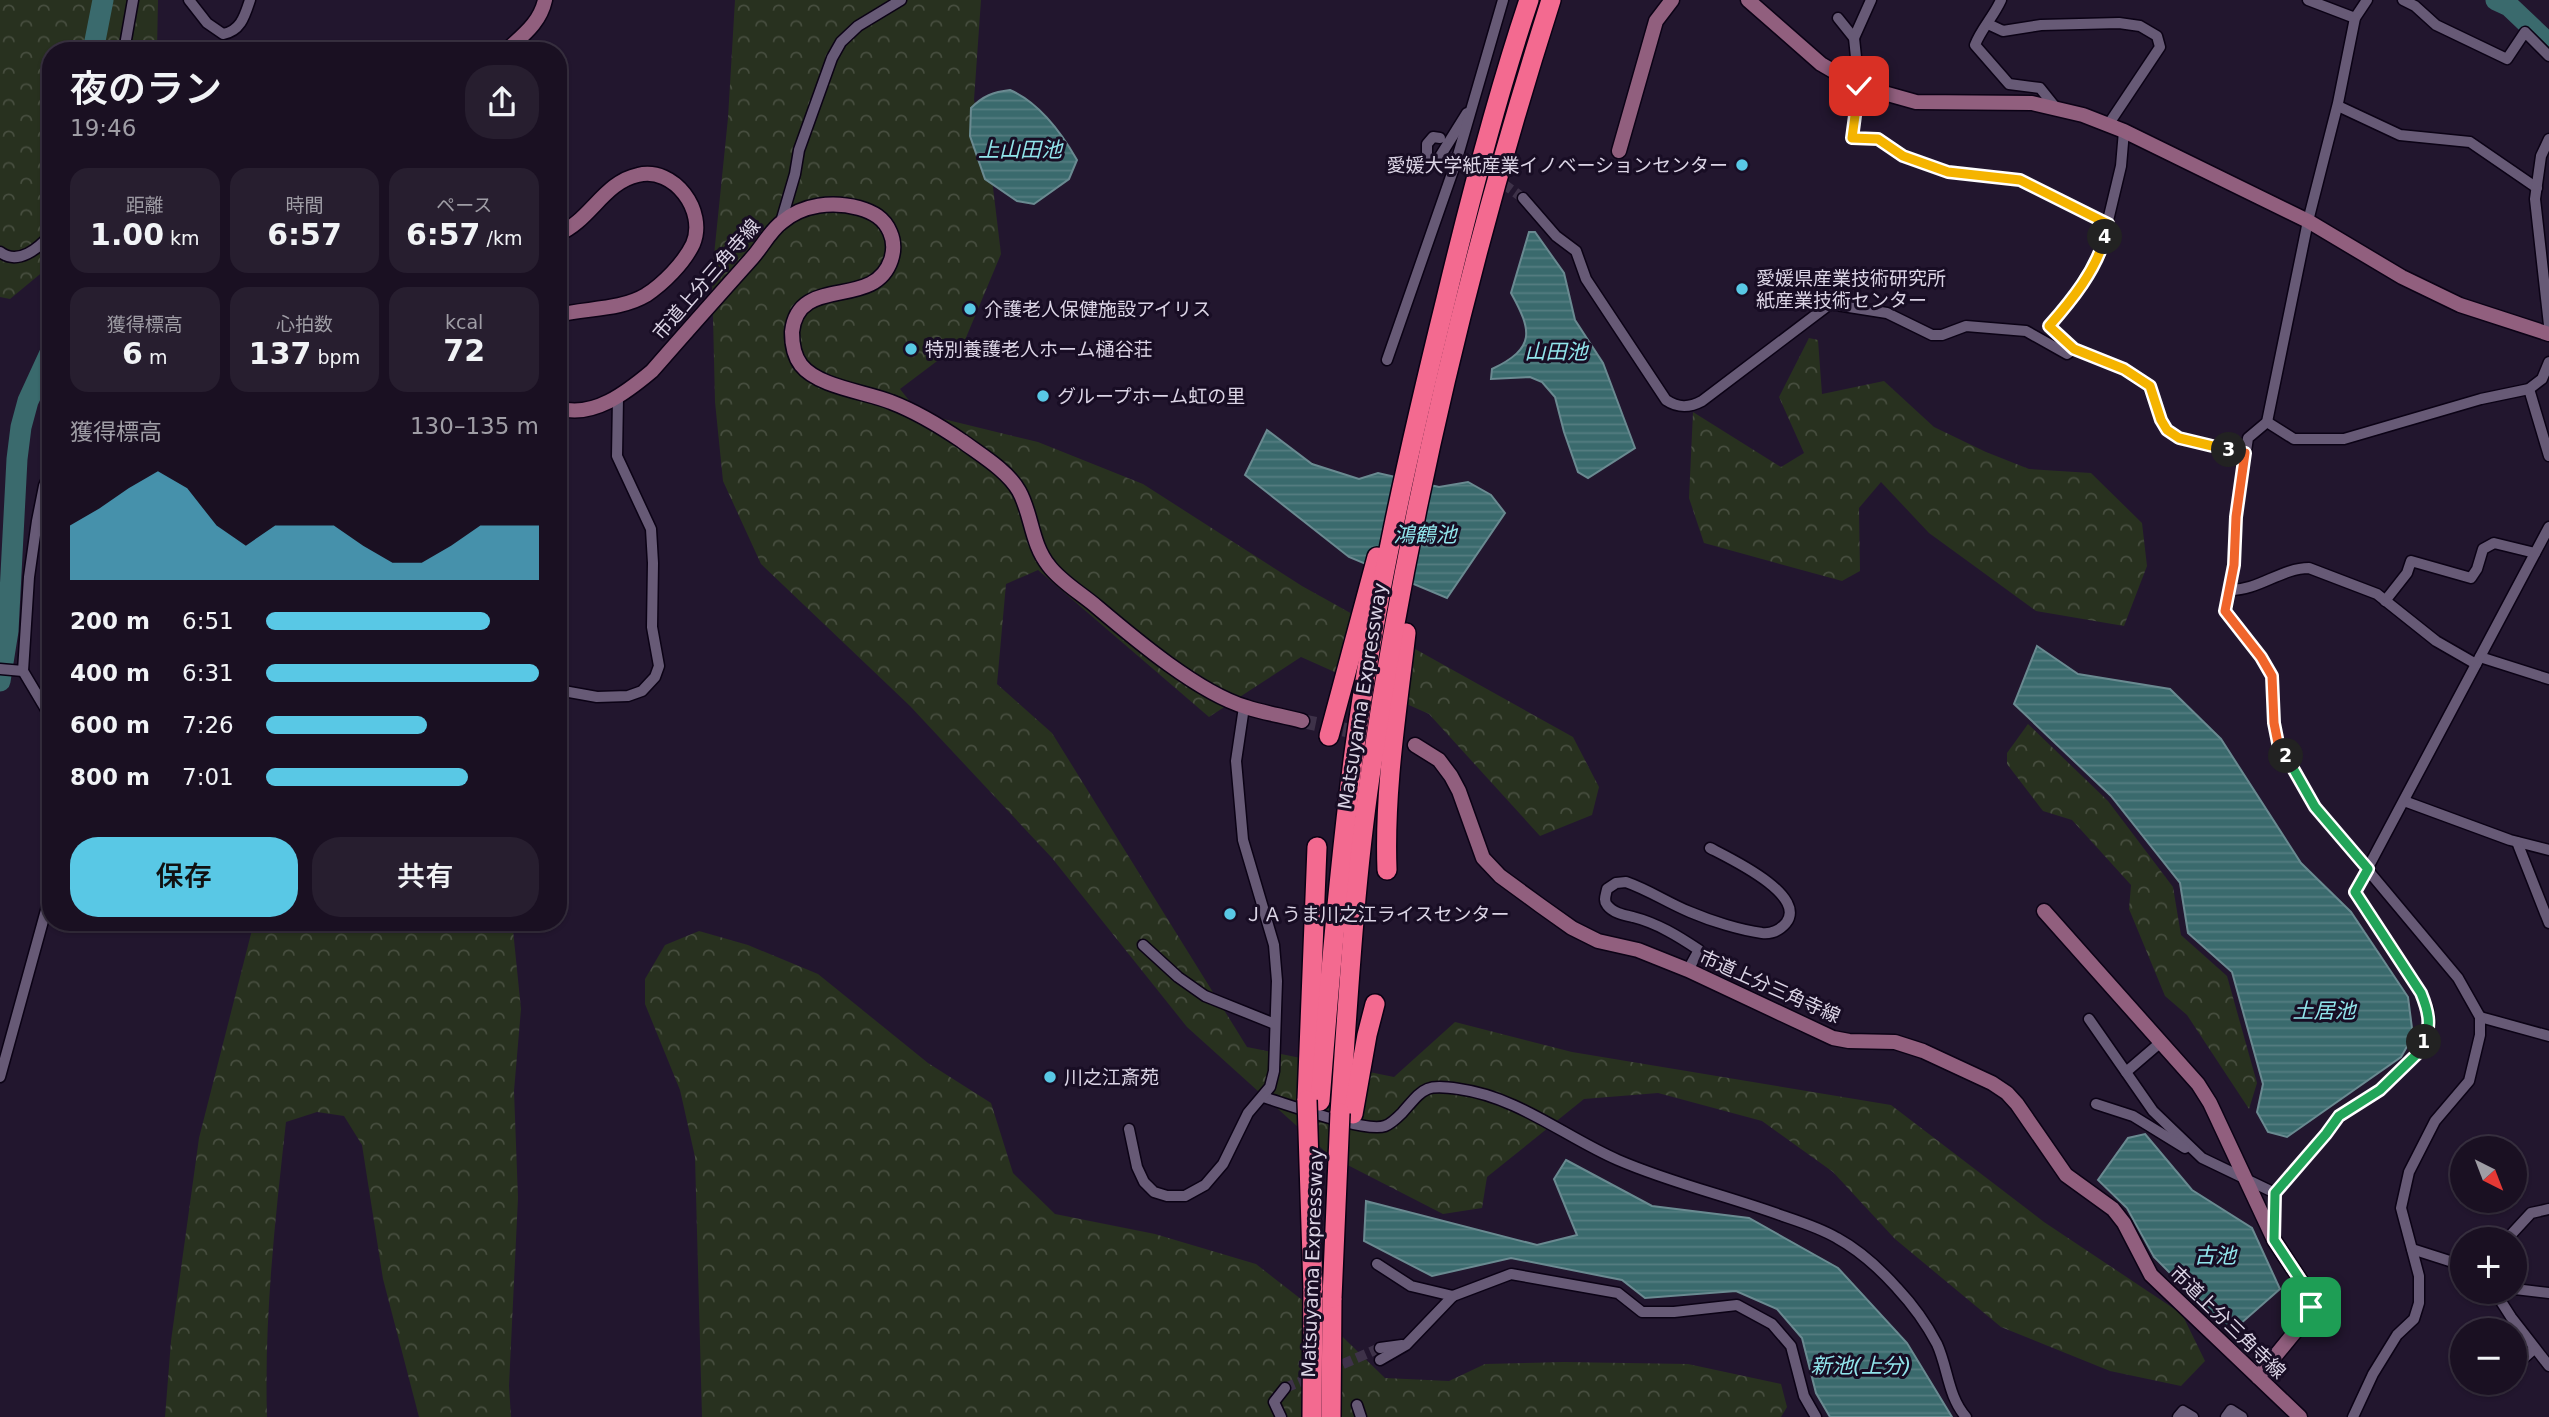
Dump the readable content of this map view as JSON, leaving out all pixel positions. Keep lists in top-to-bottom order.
{
  "streets": {
    "highway": ["Matsuyama Expressway"],
    "street": ["市道上分三角寺線"]
  },
  "water": [
    "上山田池",
    "山田池",
    "鴻鶴池",
    "土居池",
    "古池",
    "新池(上分)"
  ],
  "places": [
    "愛媛大学紙産業イノベーションセンター",
    "愛媛県産業技術研究所 紙産業技術センター",
    "介護老人保健施設アイリス",
    "特別養護老人ホーム樋谷荘",
    "グループホーム虹の里",
    "ＪＡうま川之江ライスセンター",
    "川之江斎苑"
  ],
  "north": "bottom right",
  "page": {
    "heading": ["夜のラン", "19:46"],
    "stats": [
      ["距離", "1.00 km"],
      ["時間", "6:57"],
      ["ペース", "6:57 /km"],
      ["獲得標高", "6 m"],
      ["心拍数", "137 bpm"],
      ["kcal", "72"]
    ],
    "pins": [
      "4",
      "3",
      "2",
      "1"
    ],
    "chart": ["獲得標高", "130–135 m"],
    "list": [
      {
        "name": "200 m",
        "note": "6:51"
      },
      {
        "name": "400 m",
        "note": "6:31"
      },
      {
        "name": "600 m",
        "note": "7:26"
      },
      {
        "name": "800 m",
        "note": "7:01"
      }
    ],
    "buttons": ["保存", "共有"],
    "map_buttons": ["+", "−"]
  }
}
